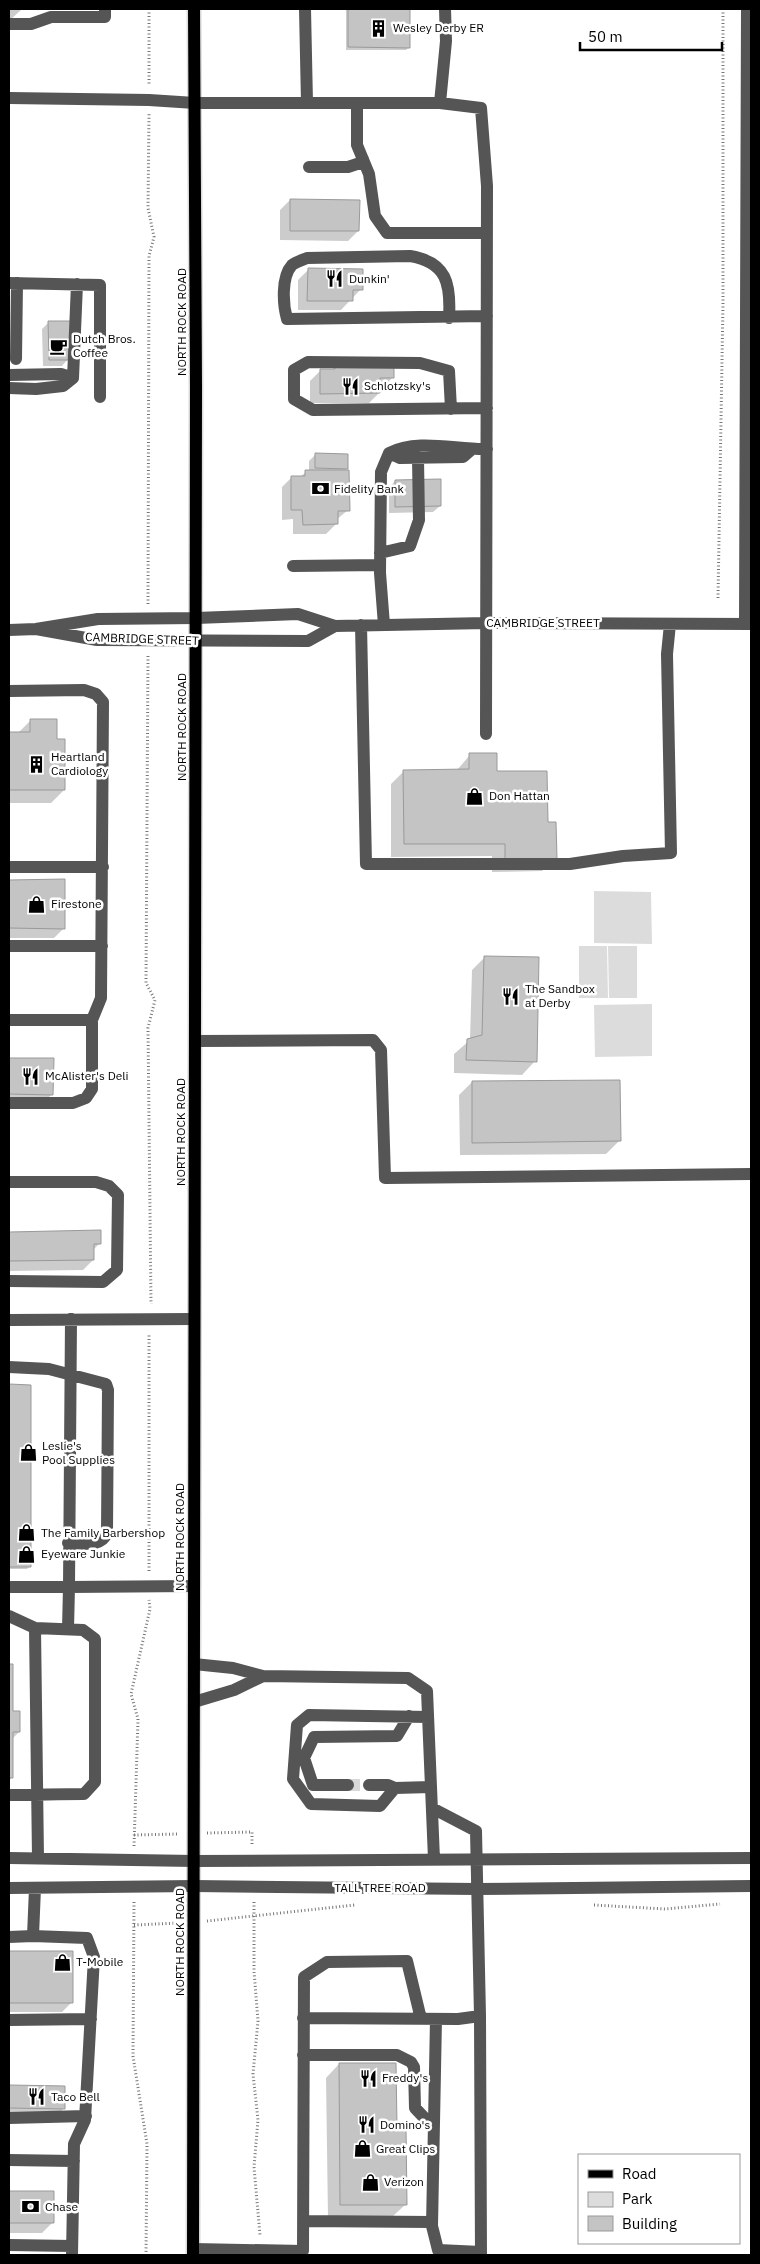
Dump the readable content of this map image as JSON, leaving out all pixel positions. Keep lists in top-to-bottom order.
{
  "streets": {
    "main road": ["NORTH ROCK ROAD"],
    "street": ["CAMBRIDGE STREET", "TALL TREE ROAD"]
  },
  "crossings": [
    ["NORTH ROCK ROAD", "CAMBRIDGE STREET"],
    ["NORTH ROCK ROAD", "TALL TREE ROAD"]
  ],
  "places": {
    "building": ["Wesley Derby ER", "Heartland Cardiology"],
    "restaurant": [
      "Dunkin'",
      "Schlotzsky's",
      "The Sandbox at Derby",
      "McAlister's Deli",
      "Freddy's",
      "Taco Bell",
      "Domino's"
    ],
    "cafe": ["Dutch Bros. Coffee"],
    "bank": ["Fidelity Bank", "Chase"],
    "shop": [
      "Don Hattan",
      "Firestone",
      "Leslie's Pool Supplies",
      "The Family Barbershop",
      "Eyeware Junkie",
      "T-Mobile",
      "Great Clips",
      "Verizon"
    ]
  },
  "legend": ["Road", "Park", "Building"],
  "scale_bar": "50 m"
}
